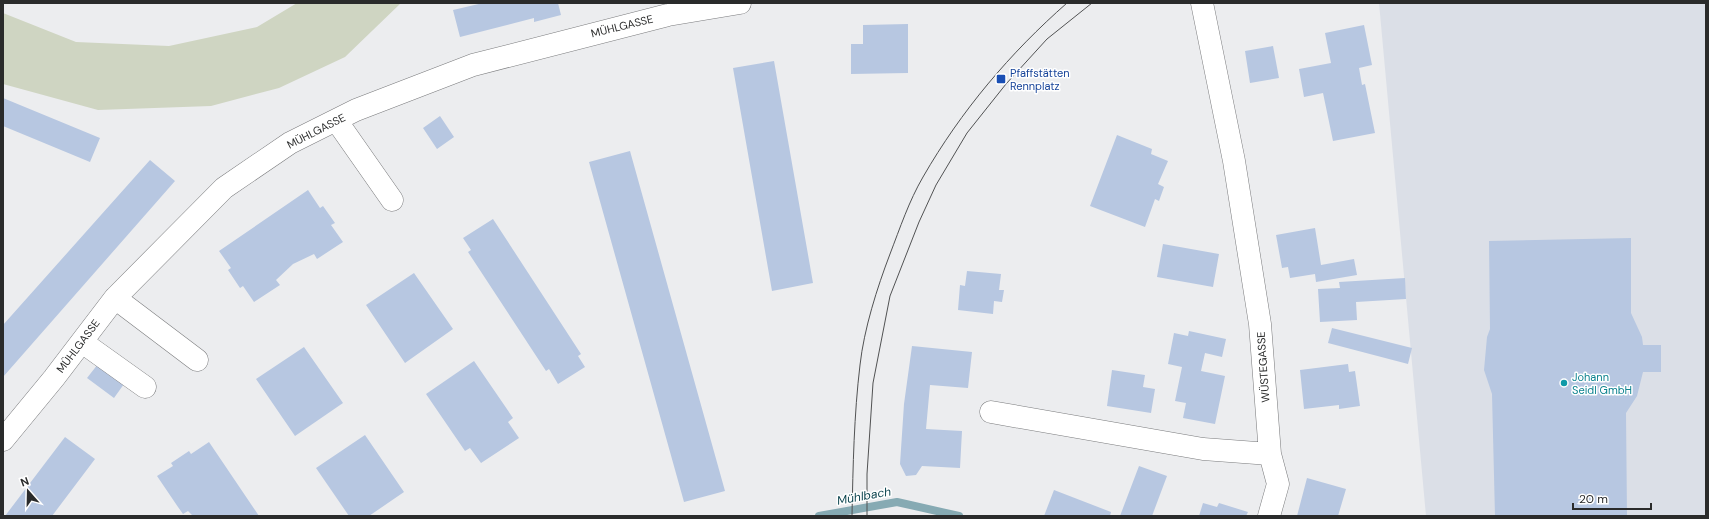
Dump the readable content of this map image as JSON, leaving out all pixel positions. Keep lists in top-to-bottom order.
{
  "streets": {
    "street": ["MÜHLGASSE", "WÜSTEGASSE"]
  },
  "water": ["Mühlbach"],
  "places": {
    "transit": ["Pfaffstätten Rennplatz"],
    "other": ["Johann Seidl GmbH"]
  },
  "scale_bar": "20 m",
  "north": "top"
}
